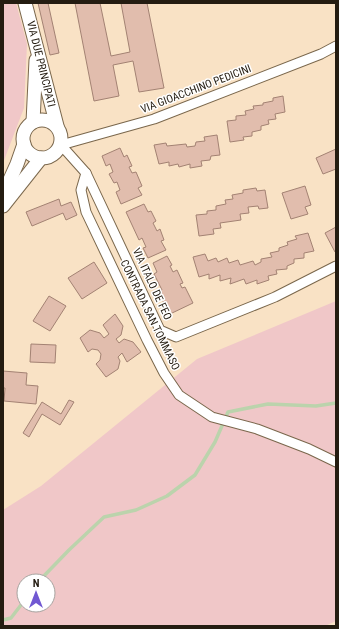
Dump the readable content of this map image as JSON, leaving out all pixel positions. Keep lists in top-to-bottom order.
{
  "streets": {
    "street": [
      "VIA DUE PRINCIPATI",
      "VIA GIOACCHINO PEDICINI",
      "VIA ITALO DE FEO",
      "CONTRADA SAN TOMMASO"
    ]
  },
  "crossings": [
    ["VIA DUE PRINCIPATI", "VIA GIOACCHINO PEDICINI"],
    ["VIA DUE PRINCIPATI", "VIA ITALO DE FEO"],
    ["VIA GIOACCHINO PEDICINI", "VIA ITALO DE FEO"],
    ["VIA ITALO DE FEO", "CONTRADA SAN TOMMASO"]
  ],
  "north": "top"
}
